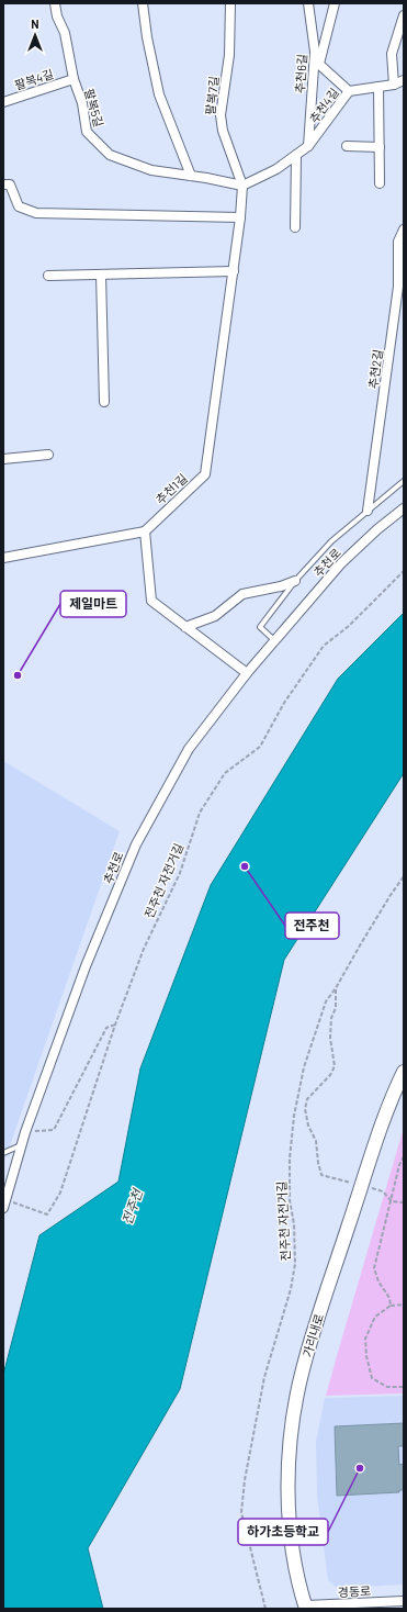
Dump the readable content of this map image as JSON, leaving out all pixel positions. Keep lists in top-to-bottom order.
{
  "streets": {
    "street": [
      "추천6길",
      "팔복4길",
      "팔복7길",
      "추천4길",
      "팔복5길",
      "추천2길",
      "추천1길",
      "추천로",
      "가리내로",
      "경동로"
    ],
    "path": ["전주천 자전거길"]
  },
  "crossings": [
    ["추천6길", "추천4길"],
    ["팔복4길", "팔복5길"],
    ["팔복7길", "추천4길"],
    ["팔복7길", "팔복5길"],
    ["팔복7길", "추천1길"],
    ["추천4길", "팔복5길"],
    ["추천4길", "추천1길"],
    ["팔복5길", "추천1길"],
    ["추천2길", "추천로"],
    ["추천로", "전주천 자전거길"],
    ["가리내로", "경동로"]
  ],
  "water": ["전주천"],
  "places": ["제일마트", "전주천", "하가초등학교"],
  "north": "top"
}
